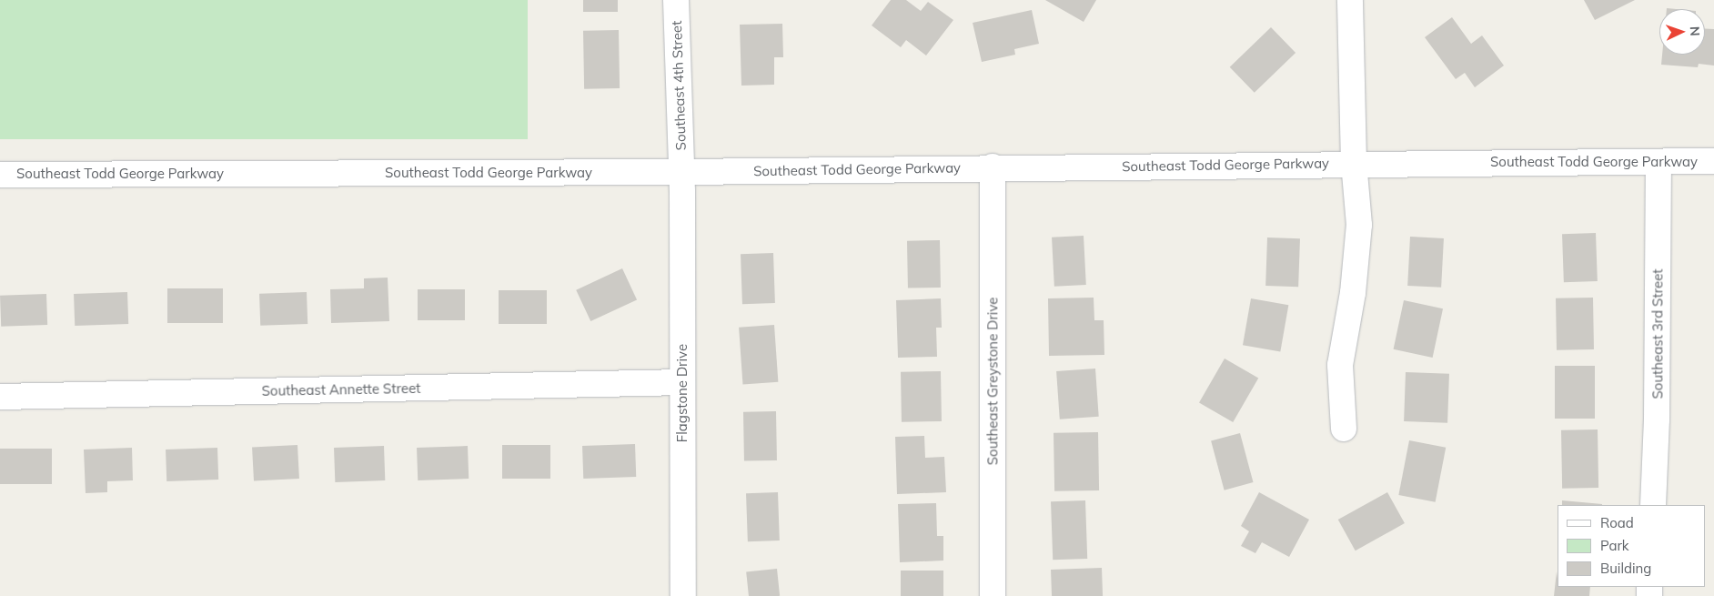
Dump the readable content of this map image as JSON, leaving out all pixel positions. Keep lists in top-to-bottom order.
{
  "streets": {
    "street": [
      "Southeast 4th Street",
      "Southeast Todd George Parkway",
      "Southeast 3rd Street",
      "Southeast Greystone Drive",
      "Southeast Annette Street",
      "Flagstone Drive"
    ]
  },
  "crossings": [
    ["Southeast 4th Street", "Southeast Todd George Parkway"],
    ["Southeast 4th Street", "Flagstone Drive"],
    ["Southeast Todd George Parkway", "Southeast 3rd Street"],
    ["Southeast Todd George Parkway", "Southeast Greystone Drive"],
    ["Southeast Todd George Parkway", "Flagstone Drive"],
    ["Southeast Annette Street", "Flagstone Drive"]
  ],
  "legend": ["Road", "Park", "Building"],
  "north": "right"
}
